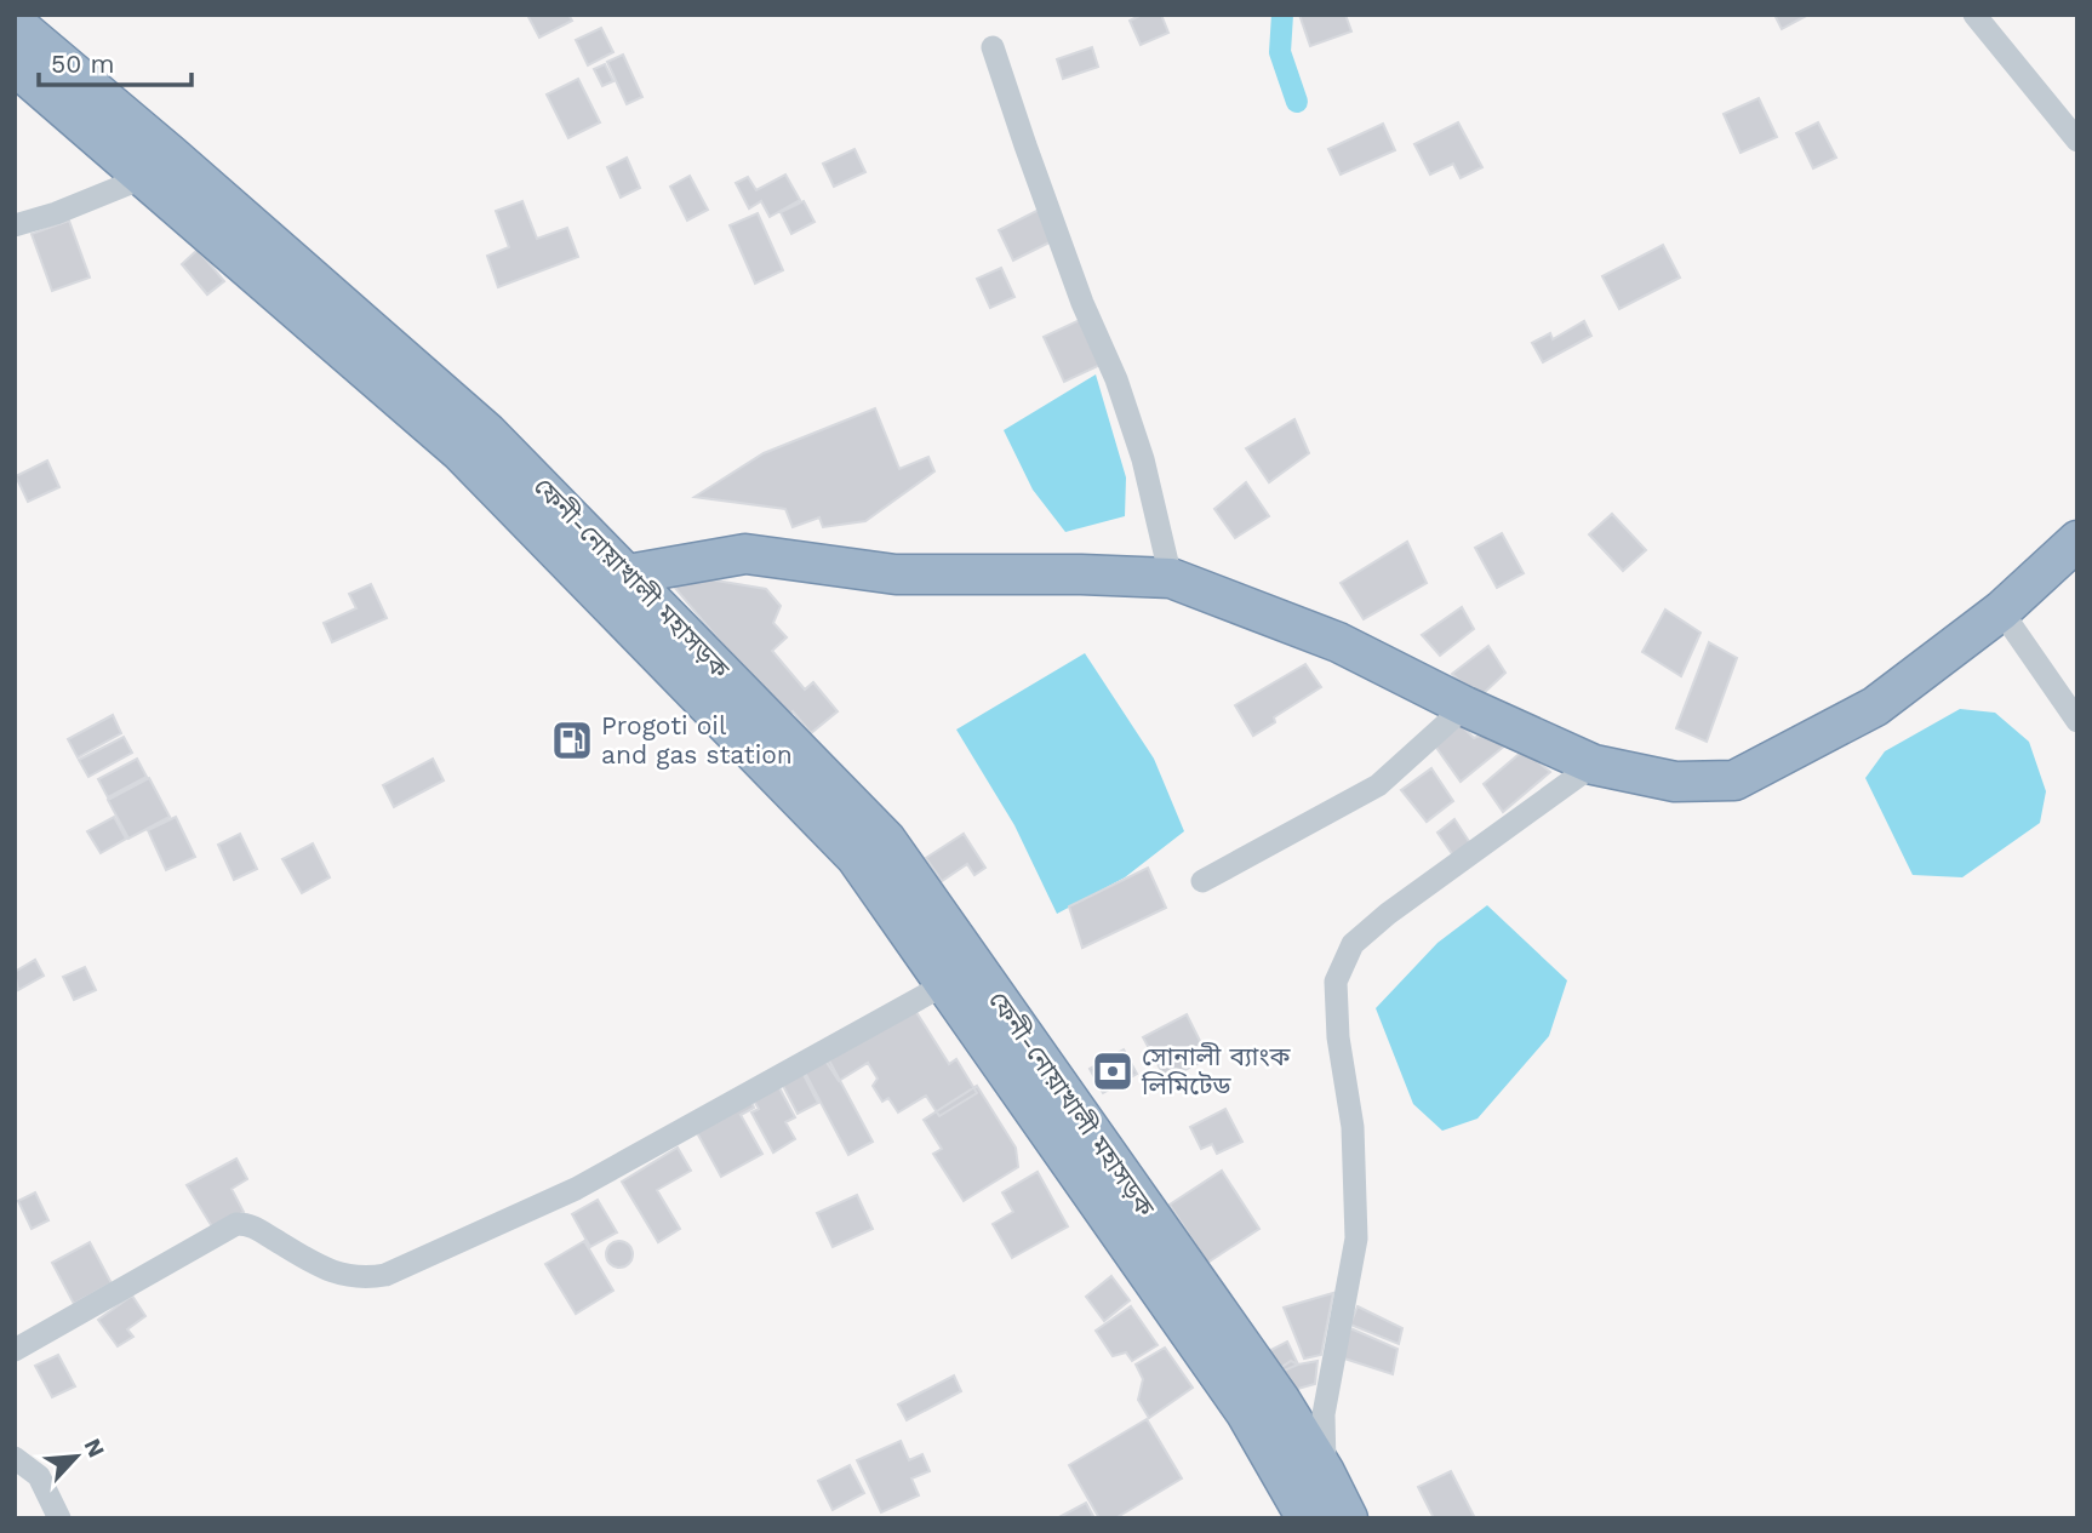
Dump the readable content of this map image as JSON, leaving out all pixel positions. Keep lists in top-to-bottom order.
{
  "streets": {
    "highway": ["ফেনী-নোয়াখালী মহাসড়ক"]
  },
  "places": {
    "fuel station": ["Progoti oil and gas station"],
    "bank": ["সোনালী ব্যাংক লিমিটেড"]
  },
  "scale_bar": "50 m",
  "north": "top right"
}
